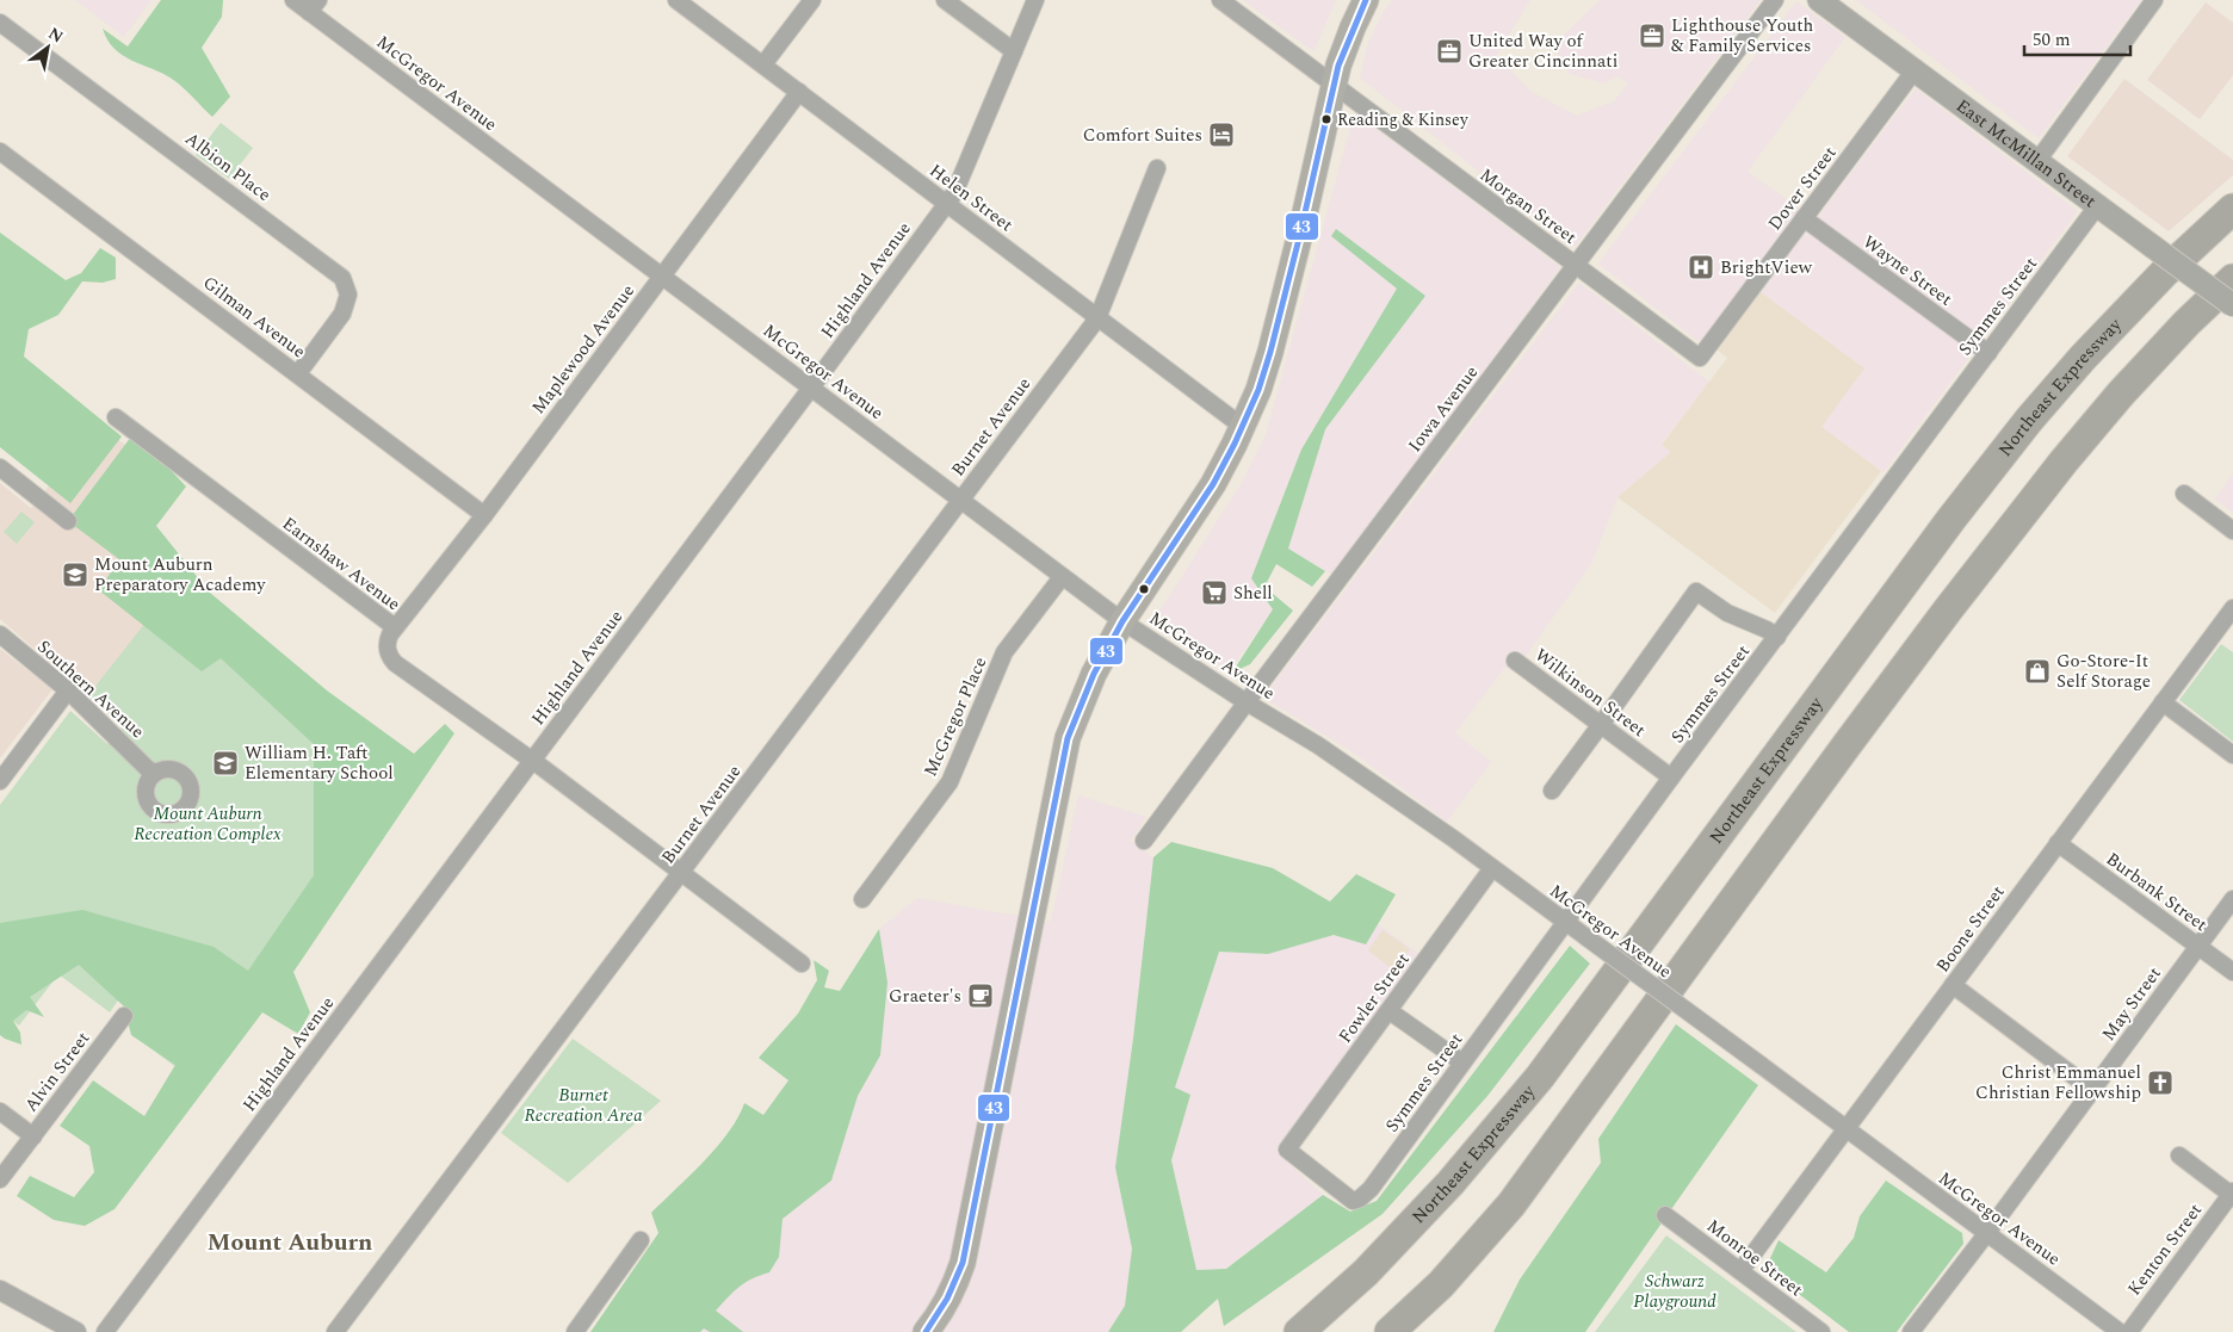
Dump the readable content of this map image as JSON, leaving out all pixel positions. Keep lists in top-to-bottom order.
{
  "streets": {
    "highway": ["Northeast Expressway"],
    "main road": ["East McMillan Street"],
    "street": [
      "McGregor Avenue",
      "Albion Place",
      "Dover Street",
      "Helen Street",
      "Morgan Street",
      "Wayne Street",
      "Highland Avenue",
      "Symmes Street",
      "Gilman Avenue",
      "Maplewood Avenue",
      "Iowa Avenue",
      "Burnet Avenue",
      "Earnshaw Avenue",
      "Southern Avenue",
      "Wilkinson Street",
      "McGregor Place",
      "Burbank Street",
      "Boone Street",
      "Fowler Street",
      "May Street",
      "Alvin Street",
      "Kenton Street",
      "Monroe Street"
    ]
  },
  "crossings": [
    ["McGregor Avenue", "Highland Avenue"],
    ["McGregor Avenue", "Symmes Street"],
    ["McGregor Avenue", "Maplewood Avenue"],
    ["McGregor Avenue", "Iowa Avenue"],
    ["McGregor Avenue", "Burnet Avenue"],
    ["McGregor Avenue", "McGregor Place"],
    ["McGregor Avenue", "Boone Street"],
    ["McGregor Avenue", "Fowler Street"],
    ["McGregor Avenue", "May Street"],
    ["East McMillan Street", "Dover Street"],
    ["East McMillan Street", "Symmes Street"],
    ["Albion Place", "Gilman Avenue"],
    ["Dover Street", "Morgan Street"],
    ["Dover Street", "Wayne Street"],
    ["Helen Street", "Highland Avenue"],
    ["Helen Street", "Maplewood Avenue"],
    ["Helen Street", "Burnet Avenue"],
    ["Morgan Street", "Iowa Avenue"],
    ["Wayne Street", "Symmes Street"],
    ["Highland Avenue", "Earnshaw Avenue"],
    ["Symmes Street", "Wilkinson Street"],
    ["Symmes Street", "Fowler Street"],
    ["Gilman Avenue", "Maplewood Avenue"],
    ["Maplewood Avenue", "Earnshaw Avenue"],
    ["Burnet Avenue", "Earnshaw Avenue"],
    ["Burbank Street", "Boone Street"],
    ["Burbank Street", "May Street"],
    ["Boone Street", "Monroe Street"]
  ],
  "districts": ["Mount Auburn"],
  "parks": ["Mount Auburn Recreation Complex", "Burnet Recreation Area", "Schwarz Playground"],
  "places": {
    "office": ["Lighthouse Youth & Family Services", "United Way of Greater Cincinnati"],
    "other": ["Reading & Kinsey"],
    "hotel": ["Comfort Suites"],
    "hospital": ["BrightView"],
    "school or university": ["Mount Auburn Preparatory Academy", "William H. Taft Elementary School"],
    "supermarket": ["Shell"],
    "shop": ["Go-Store-It Self Storage"],
    "cafe": ["Graeter's"],
    "church": ["Christ Emmanuel Christian Fellowship"]
  },
  "lines": ["transit line 43"],
  "scale_bar": "50 m",
  "north": "top right"
}
